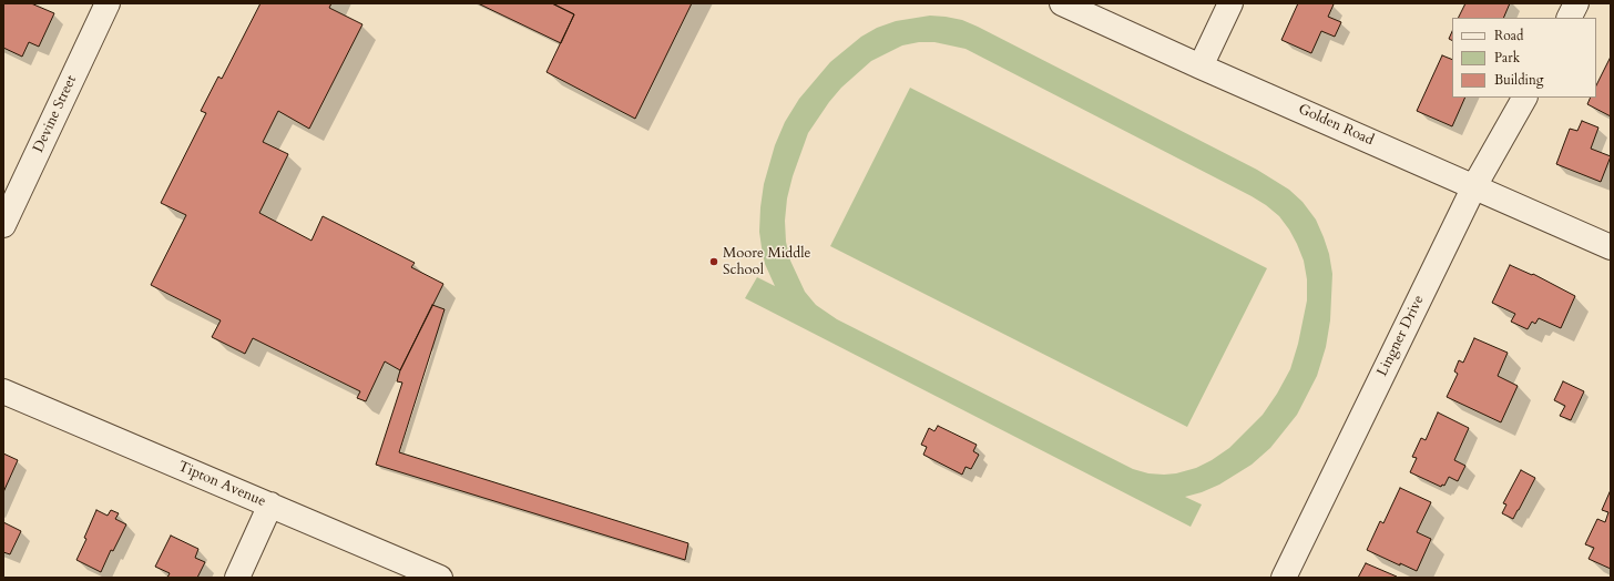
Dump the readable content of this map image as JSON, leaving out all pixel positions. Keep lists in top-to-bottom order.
{
  "streets": {
    "street": [
      "Devine Street",
      "Golden Road",
      "Lingner Drive",
      "Tipton Avenue"
    ]
  },
  "crossings": [
    ["Golden Road", "Lingner Drive"]
  ],
  "places": ["Moore Middle School"],
  "legend": ["Road", "Park", "Building"]
}
